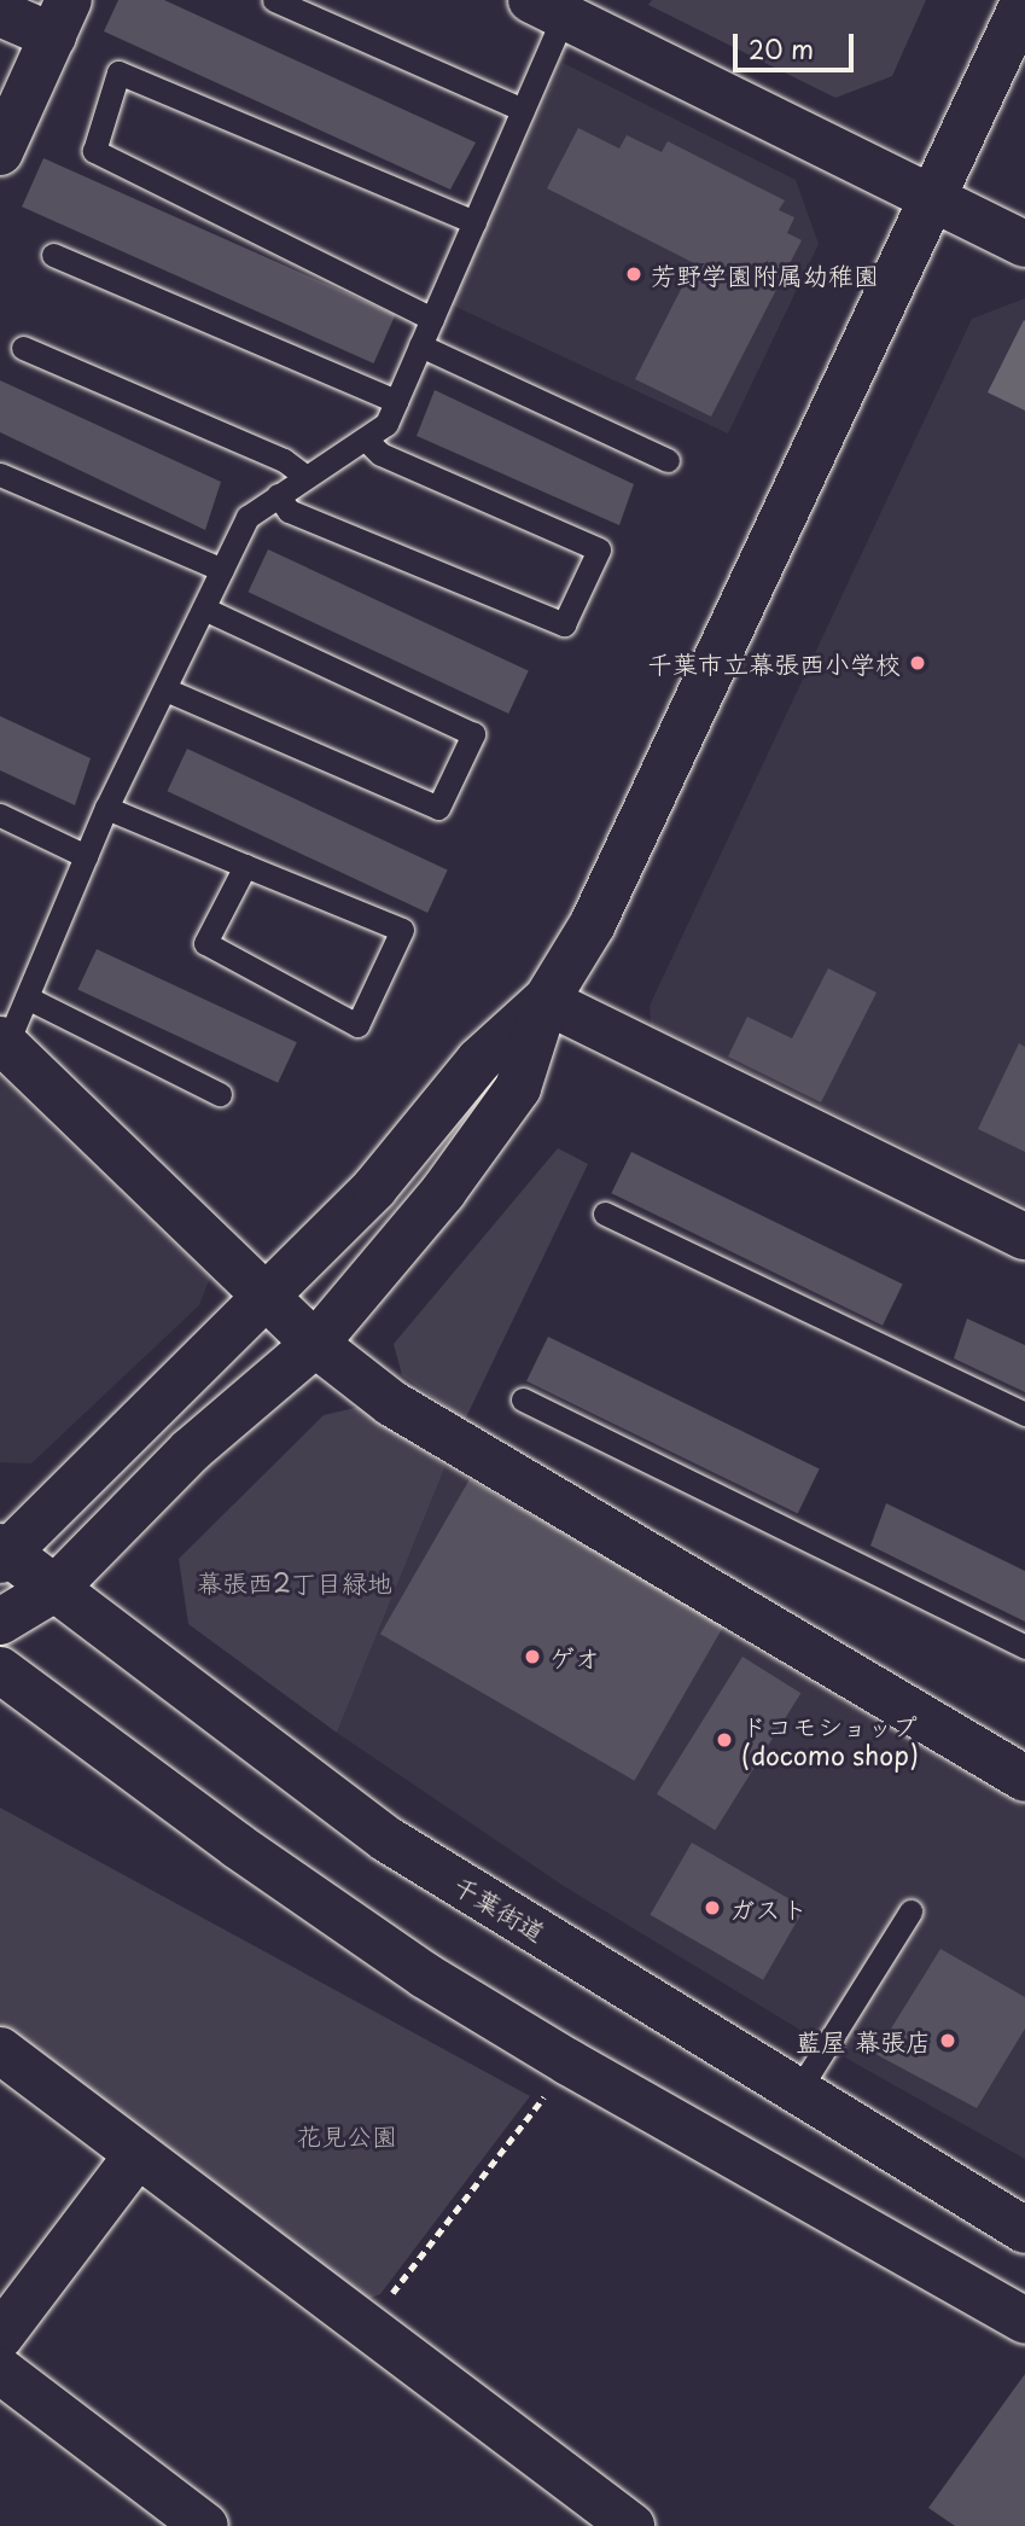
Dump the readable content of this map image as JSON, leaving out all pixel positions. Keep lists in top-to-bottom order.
{
  "streets": {
    "main road": ["千葉街道"]
  },
  "parks": ["幕張西2丁目緑地", "花見公園"],
  "places": [
    "芳野学園附属幼稚園",
    "千葉市立幕張西小学校",
    "ゲオ",
    "ドコモショップ (docomo shop)",
    "ガスト",
    "藍屋 幕張店"
  ],
  "scale_bar": "20 m"
}
